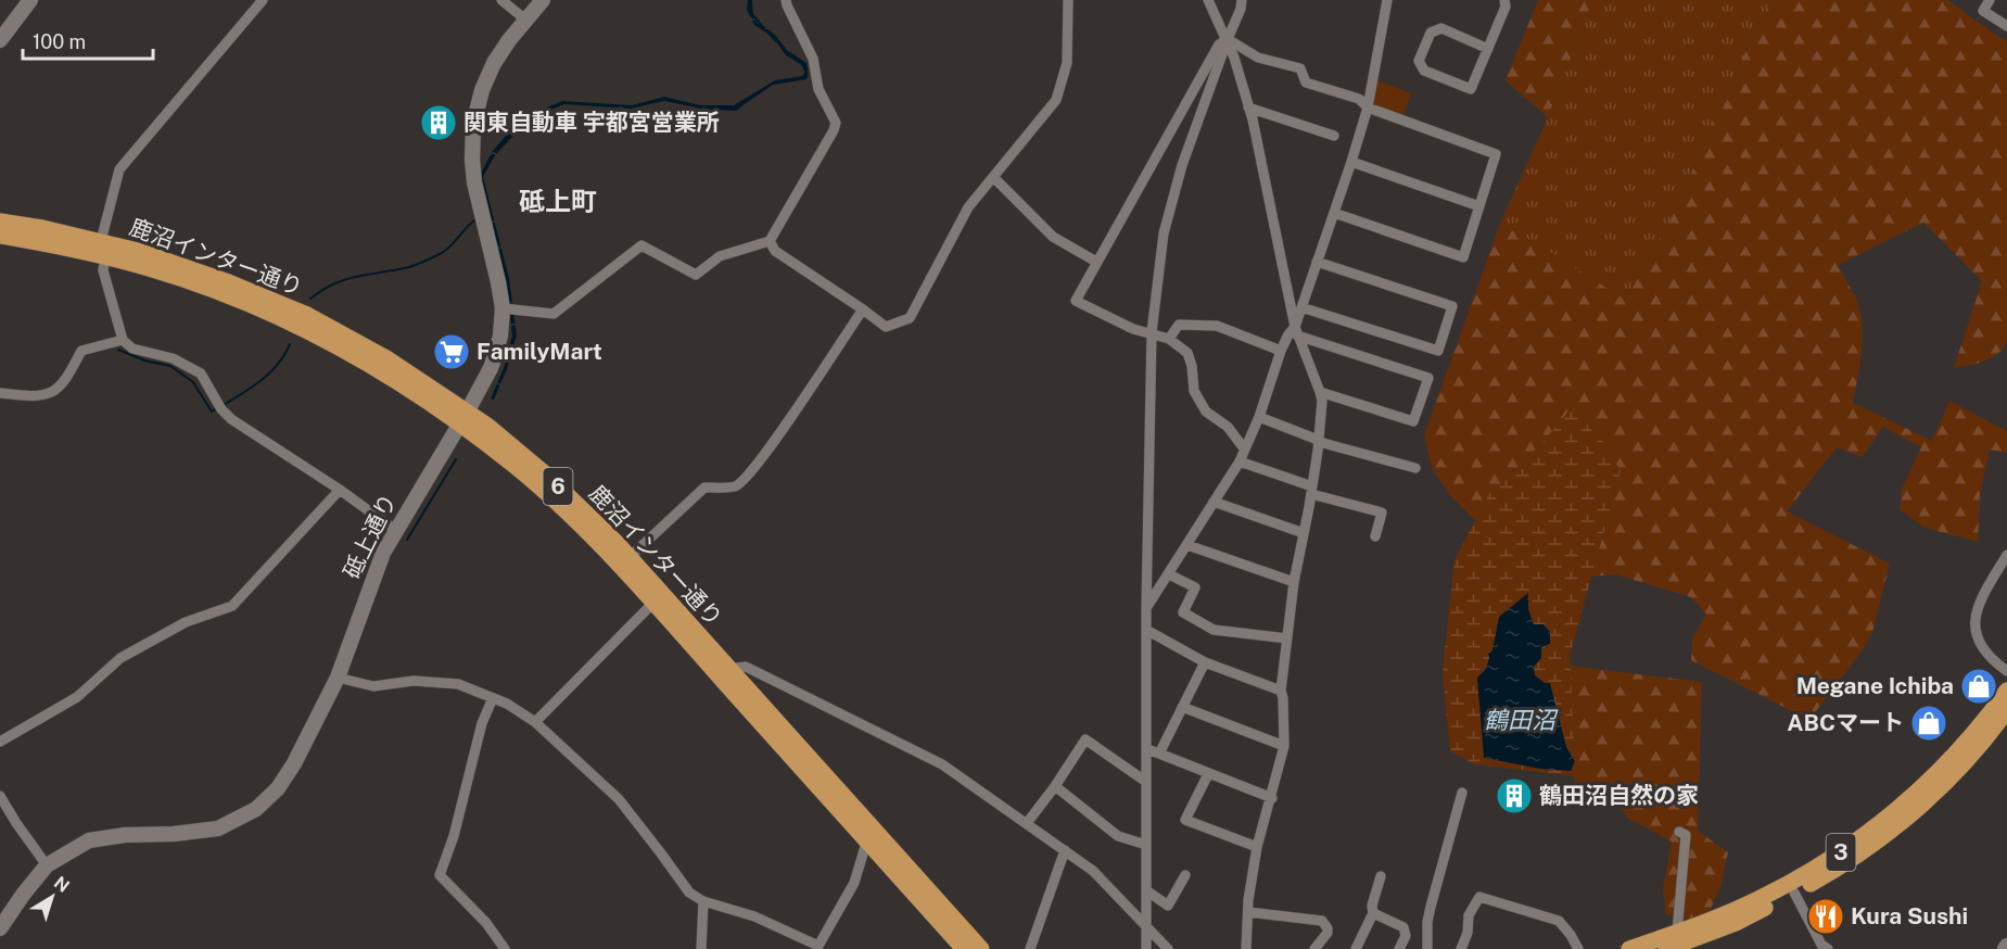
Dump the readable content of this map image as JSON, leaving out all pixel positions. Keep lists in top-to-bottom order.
{
  "streets": {
    "main road": ["鹿沼インター通り", "6", "3"],
    "street": ["砥上通り"]
  },
  "crossings": [
    ["鹿沼インター通り", "砥上通り"]
  ],
  "districts": ["砥上町"],
  "water": ["鶴田沼"],
  "places": {
    "building": ["関東自動車 宇都宮営業所", "鶴田沼自然の家"],
    "supermarket": ["FamilyMart"],
    "shop": ["Megane Ichiba", "ABCマート"],
    "restaurant": ["Kura Sushi"]
  },
  "scale_bar": "100 m",
  "north": "top right"
}
